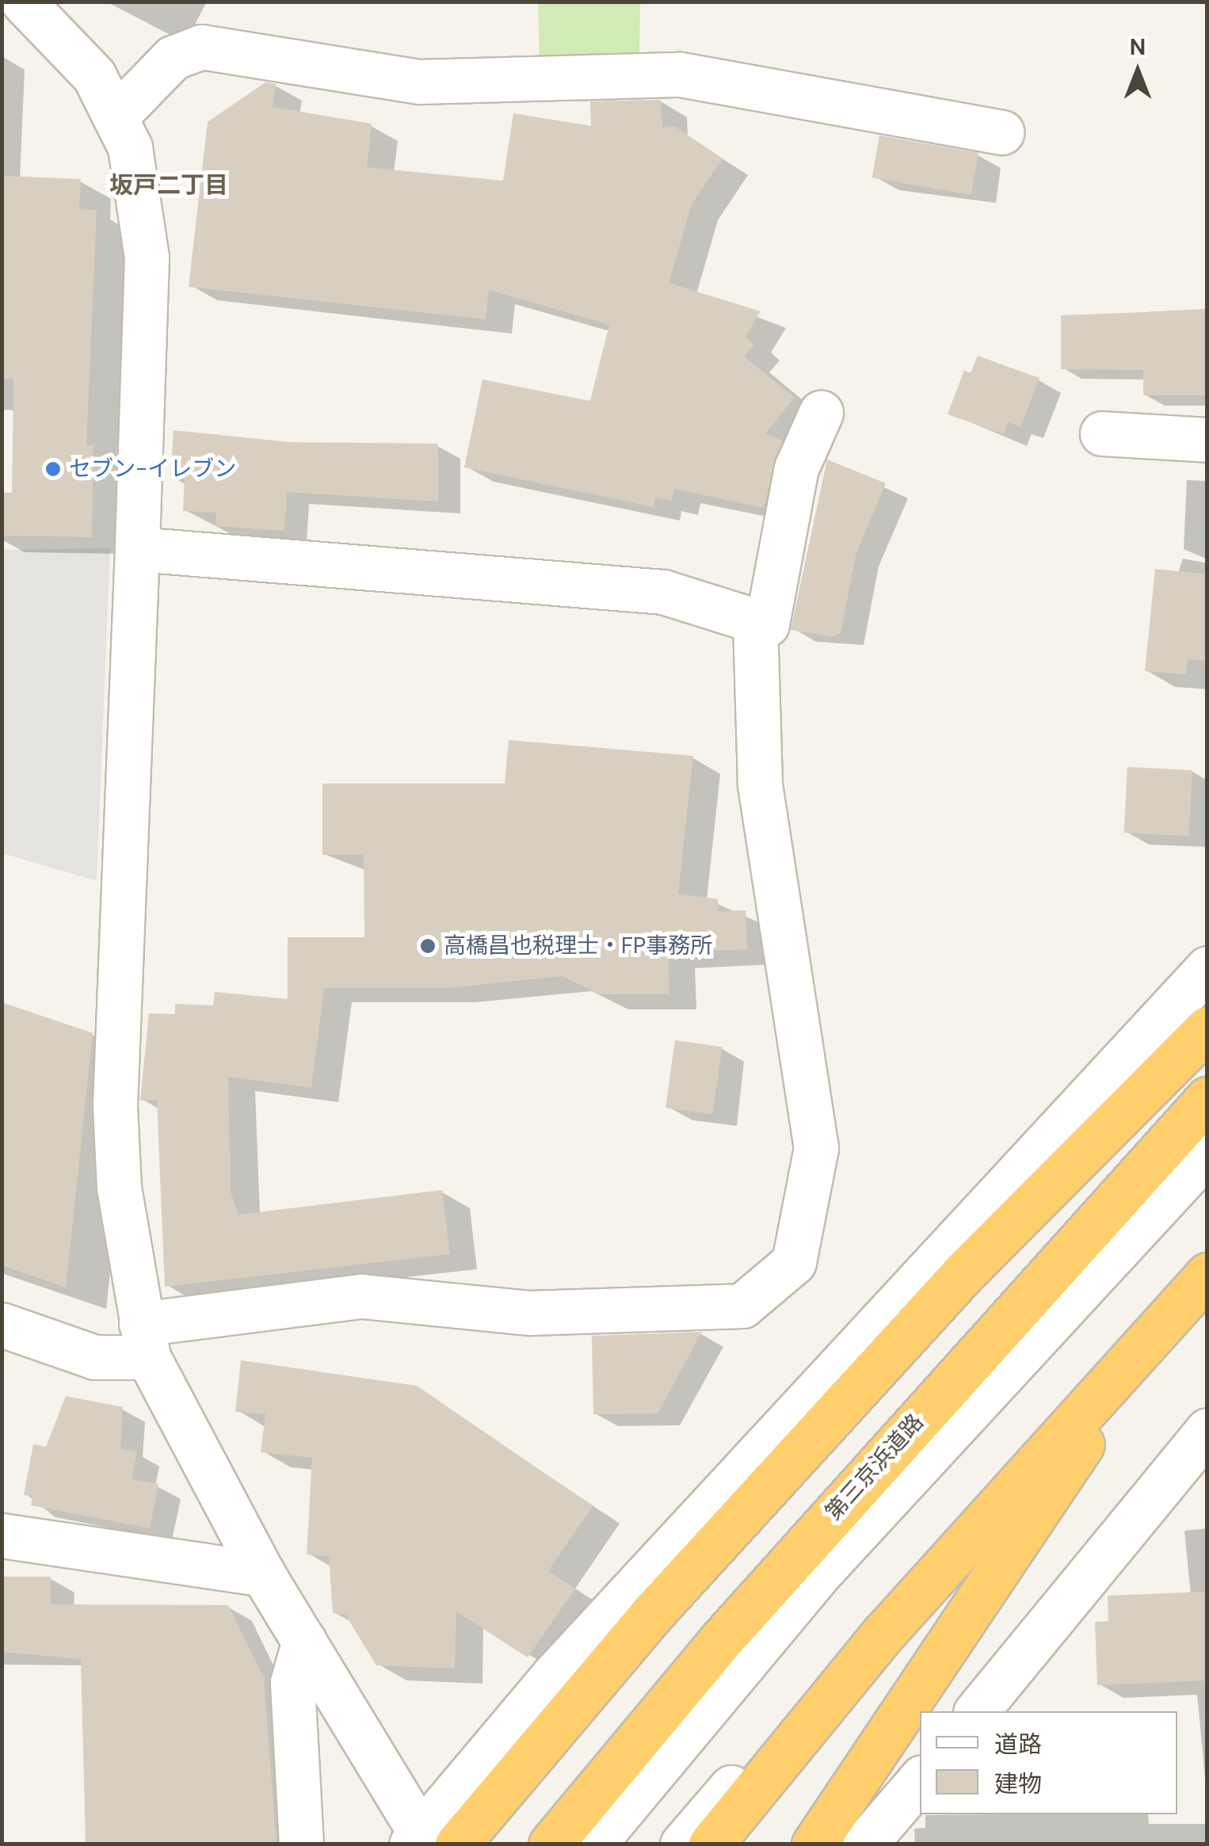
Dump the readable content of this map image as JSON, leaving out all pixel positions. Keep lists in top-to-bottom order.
{
  "streets": {
    "highway": ["第三京浜道路"]
  },
  "districts": ["坂戸二丁目"],
  "places": ["セブン-イレブン", "高橋昌也税理士・FP事務所"],
  "legend": ["道路", "建物"],
  "north": "top"
}
